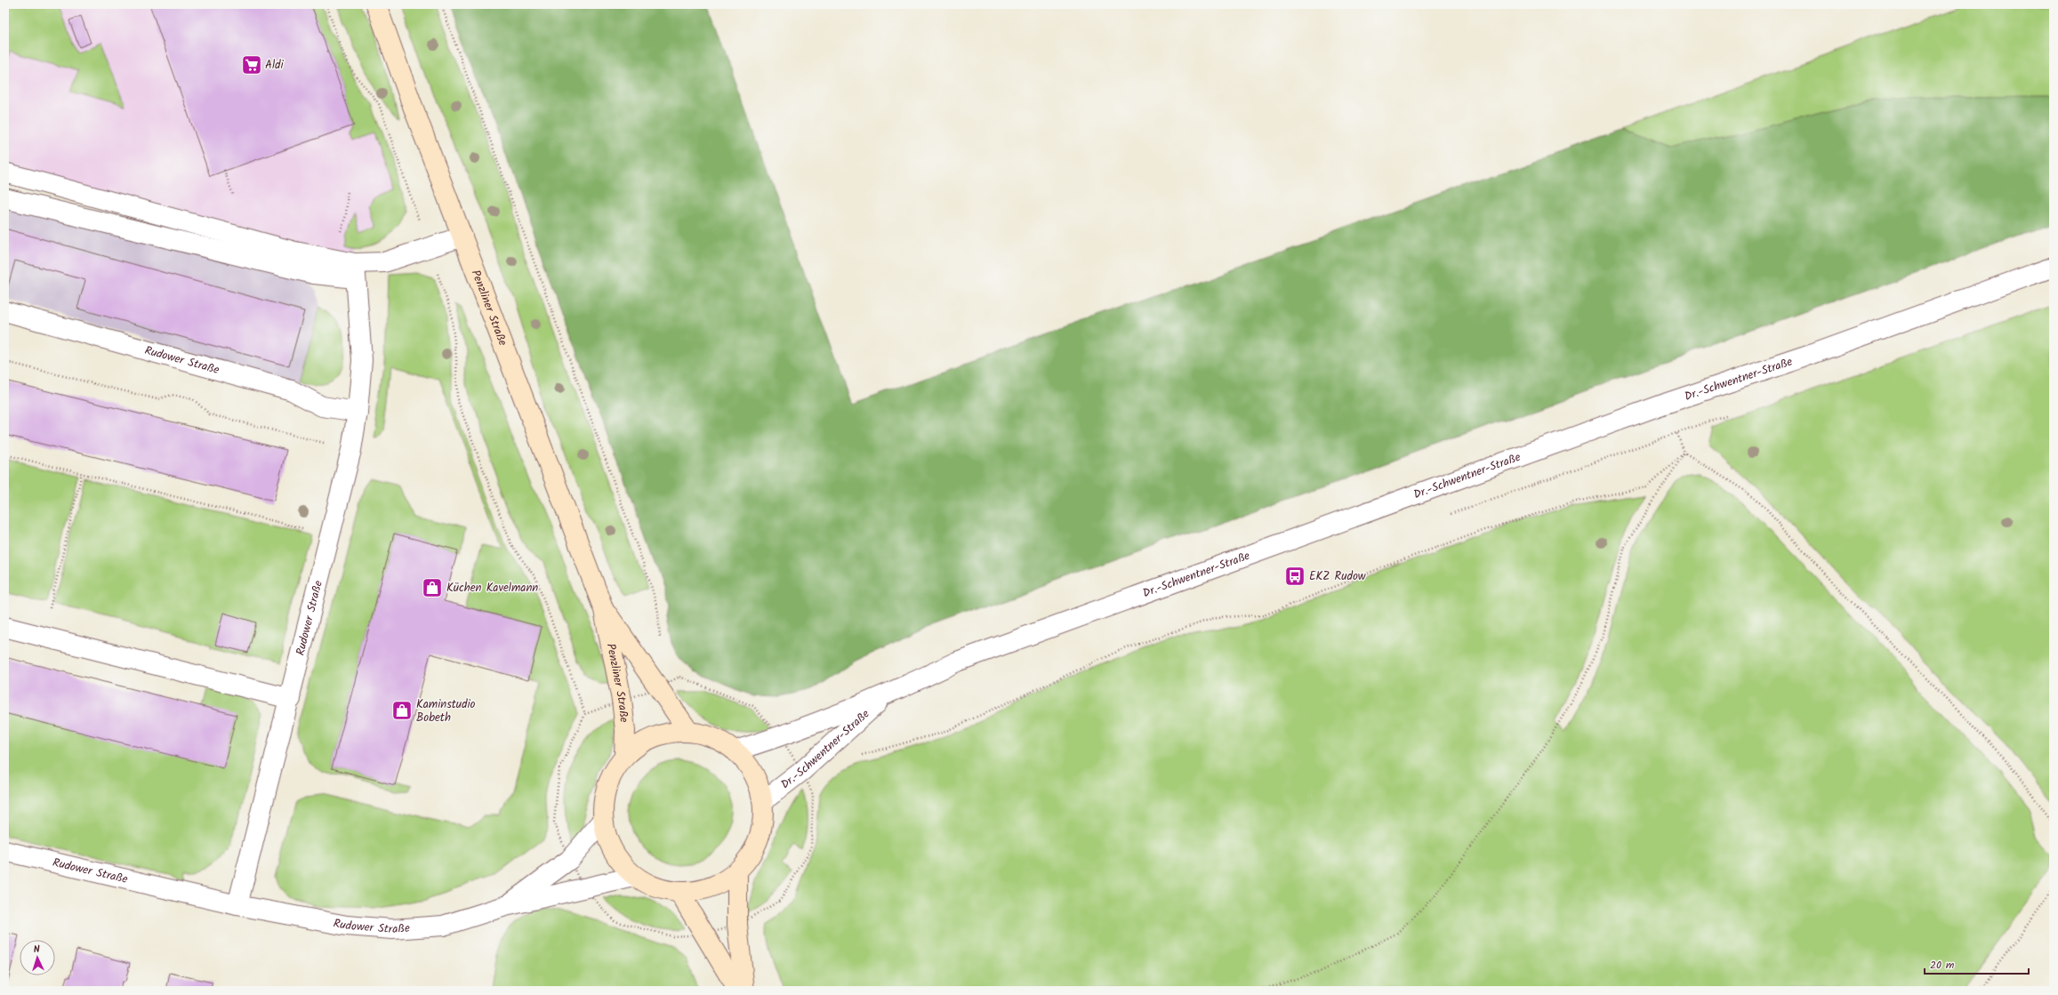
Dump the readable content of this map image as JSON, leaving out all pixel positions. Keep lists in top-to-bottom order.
{
  "streets": {
    "main road": ["Penzliner Straße"],
    "street": ["Rudower Straße", "Dr.-Schwentner-Straße"]
  },
  "places": {
    "supermarket": ["Aldi"],
    "bus stop": ["EKZ Rudow"],
    "shop": ["Küchen Kavelmann", "Kaminstudio Bobeth"]
  },
  "scale_bar": "20 m",
  "north": "top"
}
